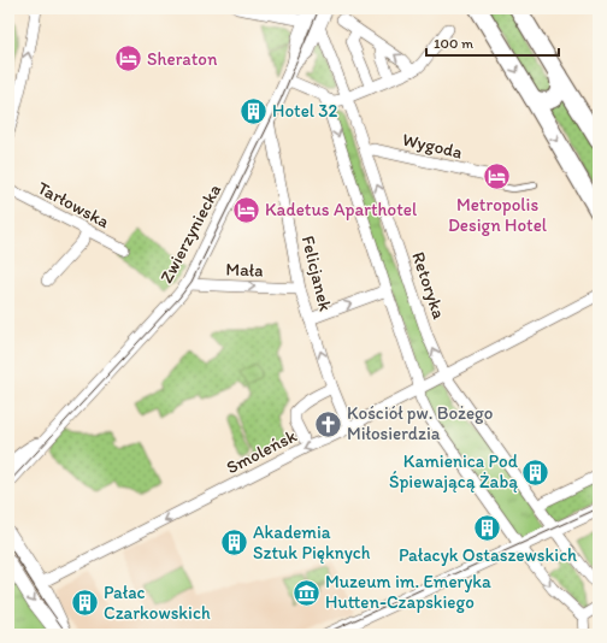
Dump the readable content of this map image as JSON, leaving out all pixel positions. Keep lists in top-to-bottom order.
{
  "streets": {
    "street": [
      "Wygoda",
      "Tarłowska",
      "Zwierzyniecka",
      "Mała",
      "Felicjanek",
      "Retoryka",
      "Smoleńsk"
    ]
  },
  "crossings": [
    ["Wygoda", "Retoryka"],
    ["Zwierzyniecka", "Mała"],
    ["Zwierzyniecka", "Felicjanek"],
    ["Zwierzyniecka", "Retoryka"],
    ["Mała", "Felicjanek"],
    ["Felicjanek", "Smoleńsk"],
    ["Retoryka", "Smoleńsk"]
  ],
  "one_way": ["Mała", "Smoleńsk"],
  "places": {
    "hotel": ["Sheraton", "Metropolis Design Hotel", "Kadetus Aparthotel"],
    "building": [
      "Hotel 32",
      "Kamienica Pod Śpiewającą Żabą",
      "Pałacyk Ostaszewskich",
      "Akademia Sztuk Pięknych",
      "Pałac Czarkowskich"
    ],
    "church": ["Kościół pw. Bożego Miłosierdzia"],
    "museum": ["Muzeum im. Emeryka Hutten-Czapskiego"]
  },
  "scale_bar": "100 m"
}
